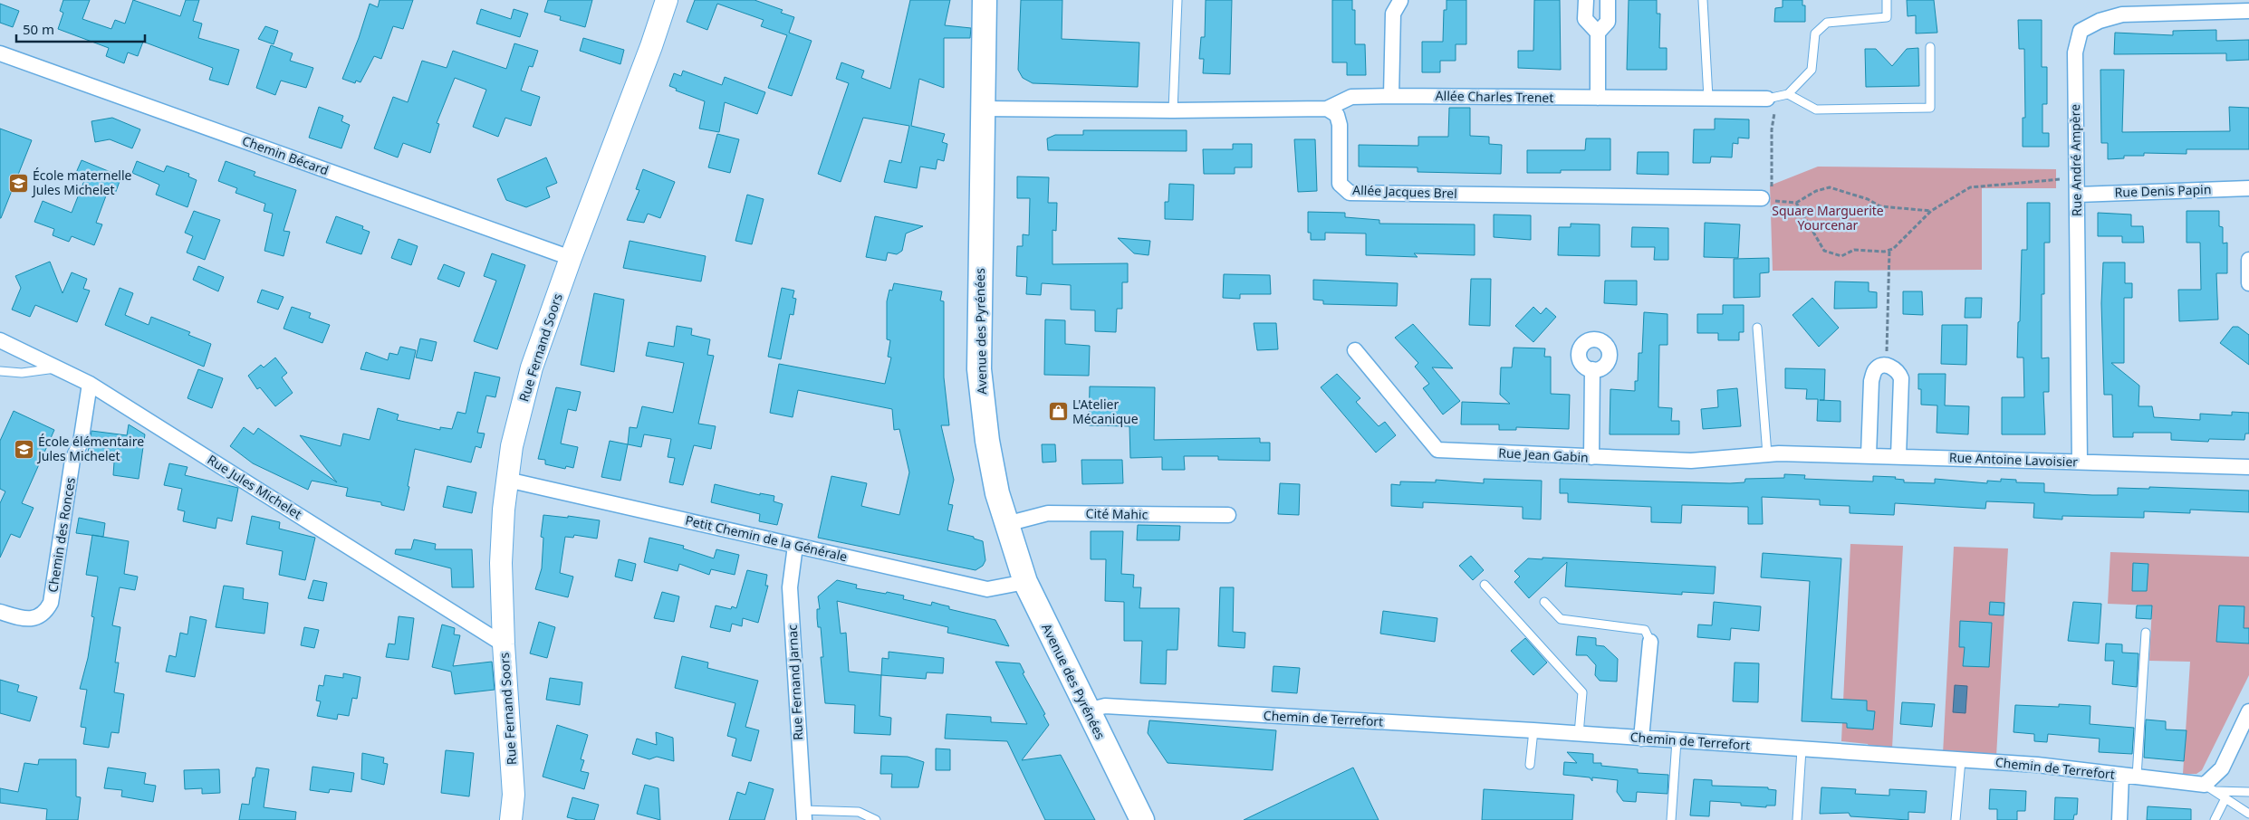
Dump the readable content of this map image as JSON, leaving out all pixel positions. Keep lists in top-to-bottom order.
{
  "streets": {
    "main road": ["Avenue des Pyrénées"],
    "street": [
      "Allée Charles Trenet",
      "Chemin Bécard",
      "Rue André Ampère",
      "Rue Denis Papin",
      "Allée Jacques Brel",
      "Rue Fernand Soors",
      "Rue Jean Gabin",
      "Rue Antoine Lavoisier",
      "Rue Jules Michelet",
      "Cité Mahic",
      "Chemin des Ronces",
      "Petit Chemin de la Générale",
      "Rue Fernand Jarnac",
      "Chemin de Terrefort"
    ]
  },
  "crossings": [
    ["Allée Charles Trenet", "Allée Jacques Brel"],
    ["Chemin Bécard", "Rue Fernand Soors"],
    ["Rue André Ampère", "Rue Denis Papin"],
    ["Rue André Ampère", "Rue Antoine Lavoisier"],
    ["Avenue des Pyrénées", "Cité Mahic"],
    ["Avenue des Pyrénées", "Petit Chemin de la Générale"],
    ["Avenue des Pyrénées", "Chemin de Terrefort"],
    ["Rue Fernand Soors", "Rue Jules Michelet"],
    ["Rue Fernand Soors", "Petit Chemin de la Générale"],
    ["Rue Jean Gabin", "Rue Antoine Lavoisier"],
    ["Rue Jules Michelet", "Chemin des Ronces"],
    ["Petit Chemin de la Générale", "Rue Fernand Jarnac"]
  ],
  "parks": ["Square Marguerite Yourcenar"],
  "places": {
    "school or university": ["École maternelle Jules Michelet", "École élémentaire Jules Michelet"],
    "shop": ["L'Atelier Mécanique"]
  },
  "scale_bar": "50 m"
}
